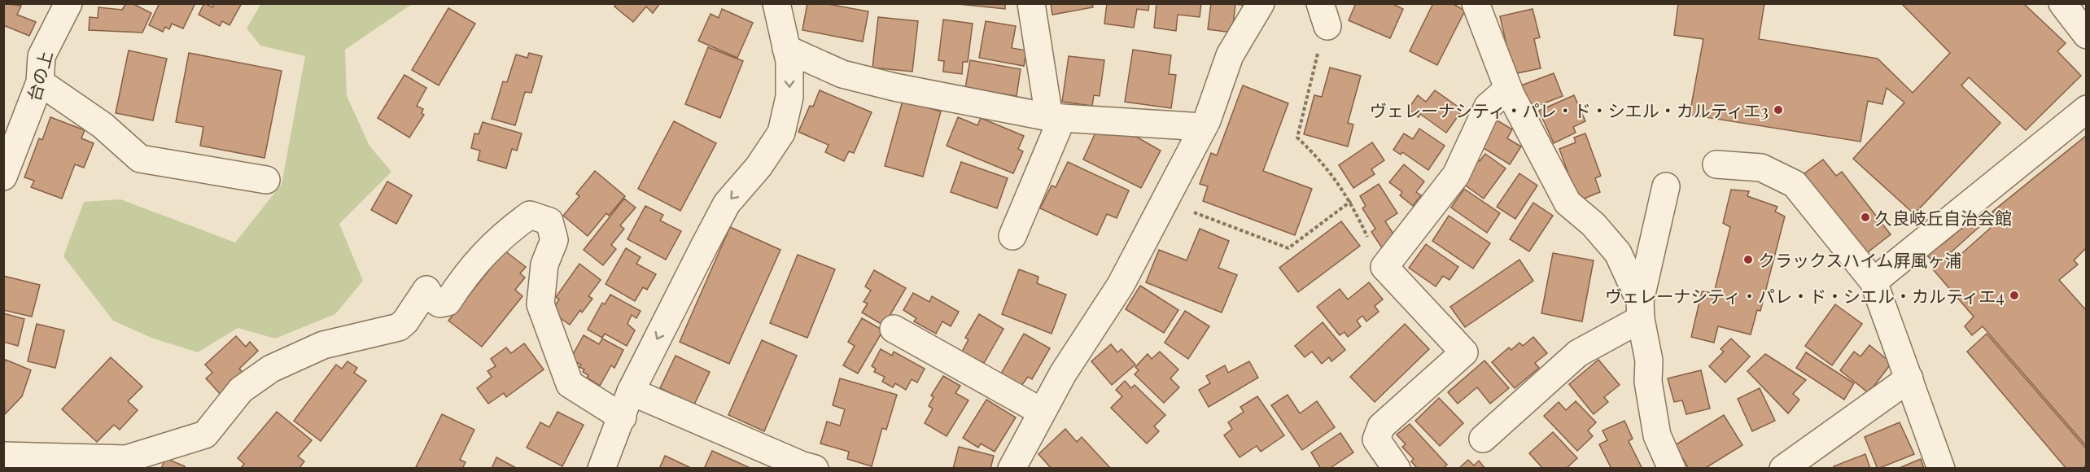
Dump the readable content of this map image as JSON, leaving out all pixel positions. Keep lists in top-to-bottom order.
{
  "streets": {
    "street": ["台の上"]
  },
  "places": [
    "ヴェレーナシティ・パレ・ド・シエル・カルティエ3",
    "久良岐丘自治会館",
    "クラックスハイム屛風ヶ浦",
    "ヴェレーナシティ・パレ・ド・シエル・カルティエ4"
  ]
}
